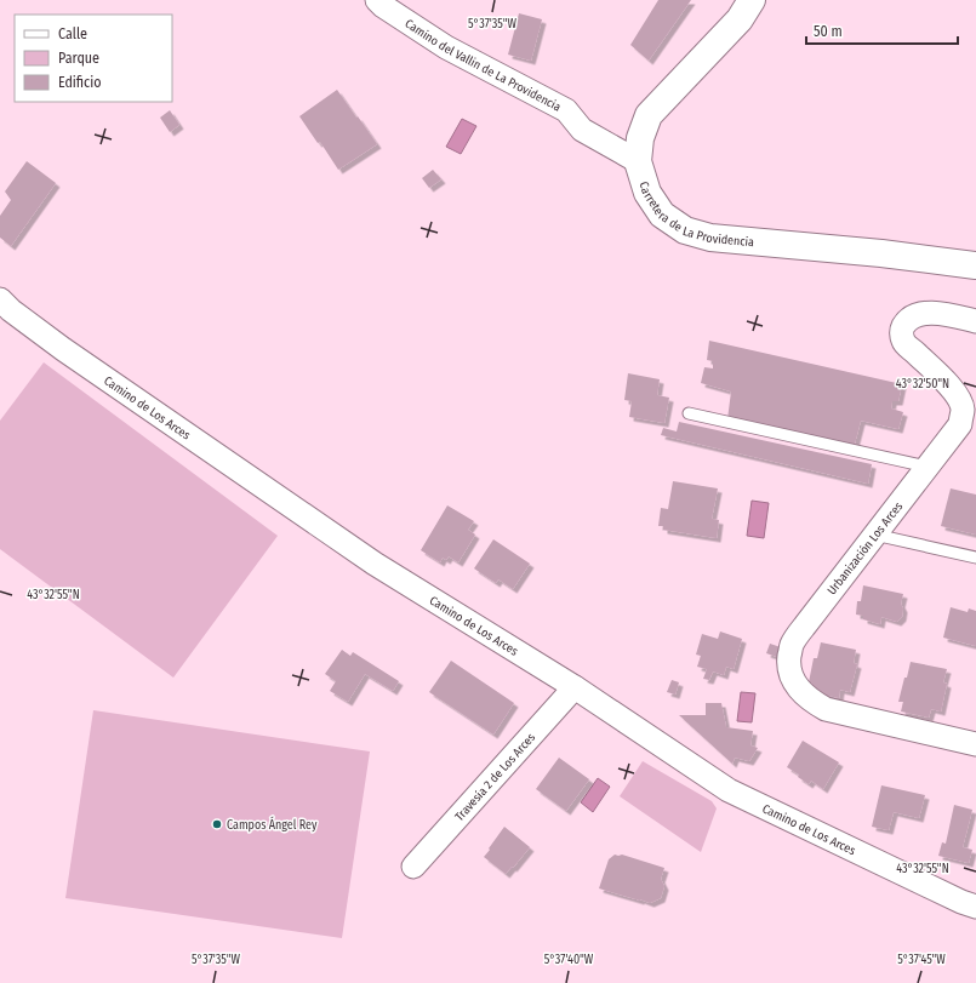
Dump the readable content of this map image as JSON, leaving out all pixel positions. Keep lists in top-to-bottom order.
{
  "streets": {
    "street": [
      "Camino del Vallin de La Providencia",
      "Carretera de La Providencia",
      "Camino de Los Arces",
      "Urbanización Los Arces",
      "Travesía 2 de Los Arces"
    ]
  },
  "crossings": [
    ["Camino del Vallin de La Providencia", "Carretera de La Providencia"],
    ["Camino de Los Arces", "Travesía 2 de Los Arces"]
  ],
  "places": ["Campos Ángel Rey"],
  "legend": ["Calle", "Parque", "Edificio"],
  "scale_bar": "50 m",
  "coordinates": [
    "5°37'35\"W",
    "43°32'50\"N",
    "43°32'55\"N",
    "5°37'40\"W",
    "5°37'45\"W"
  ]
}
